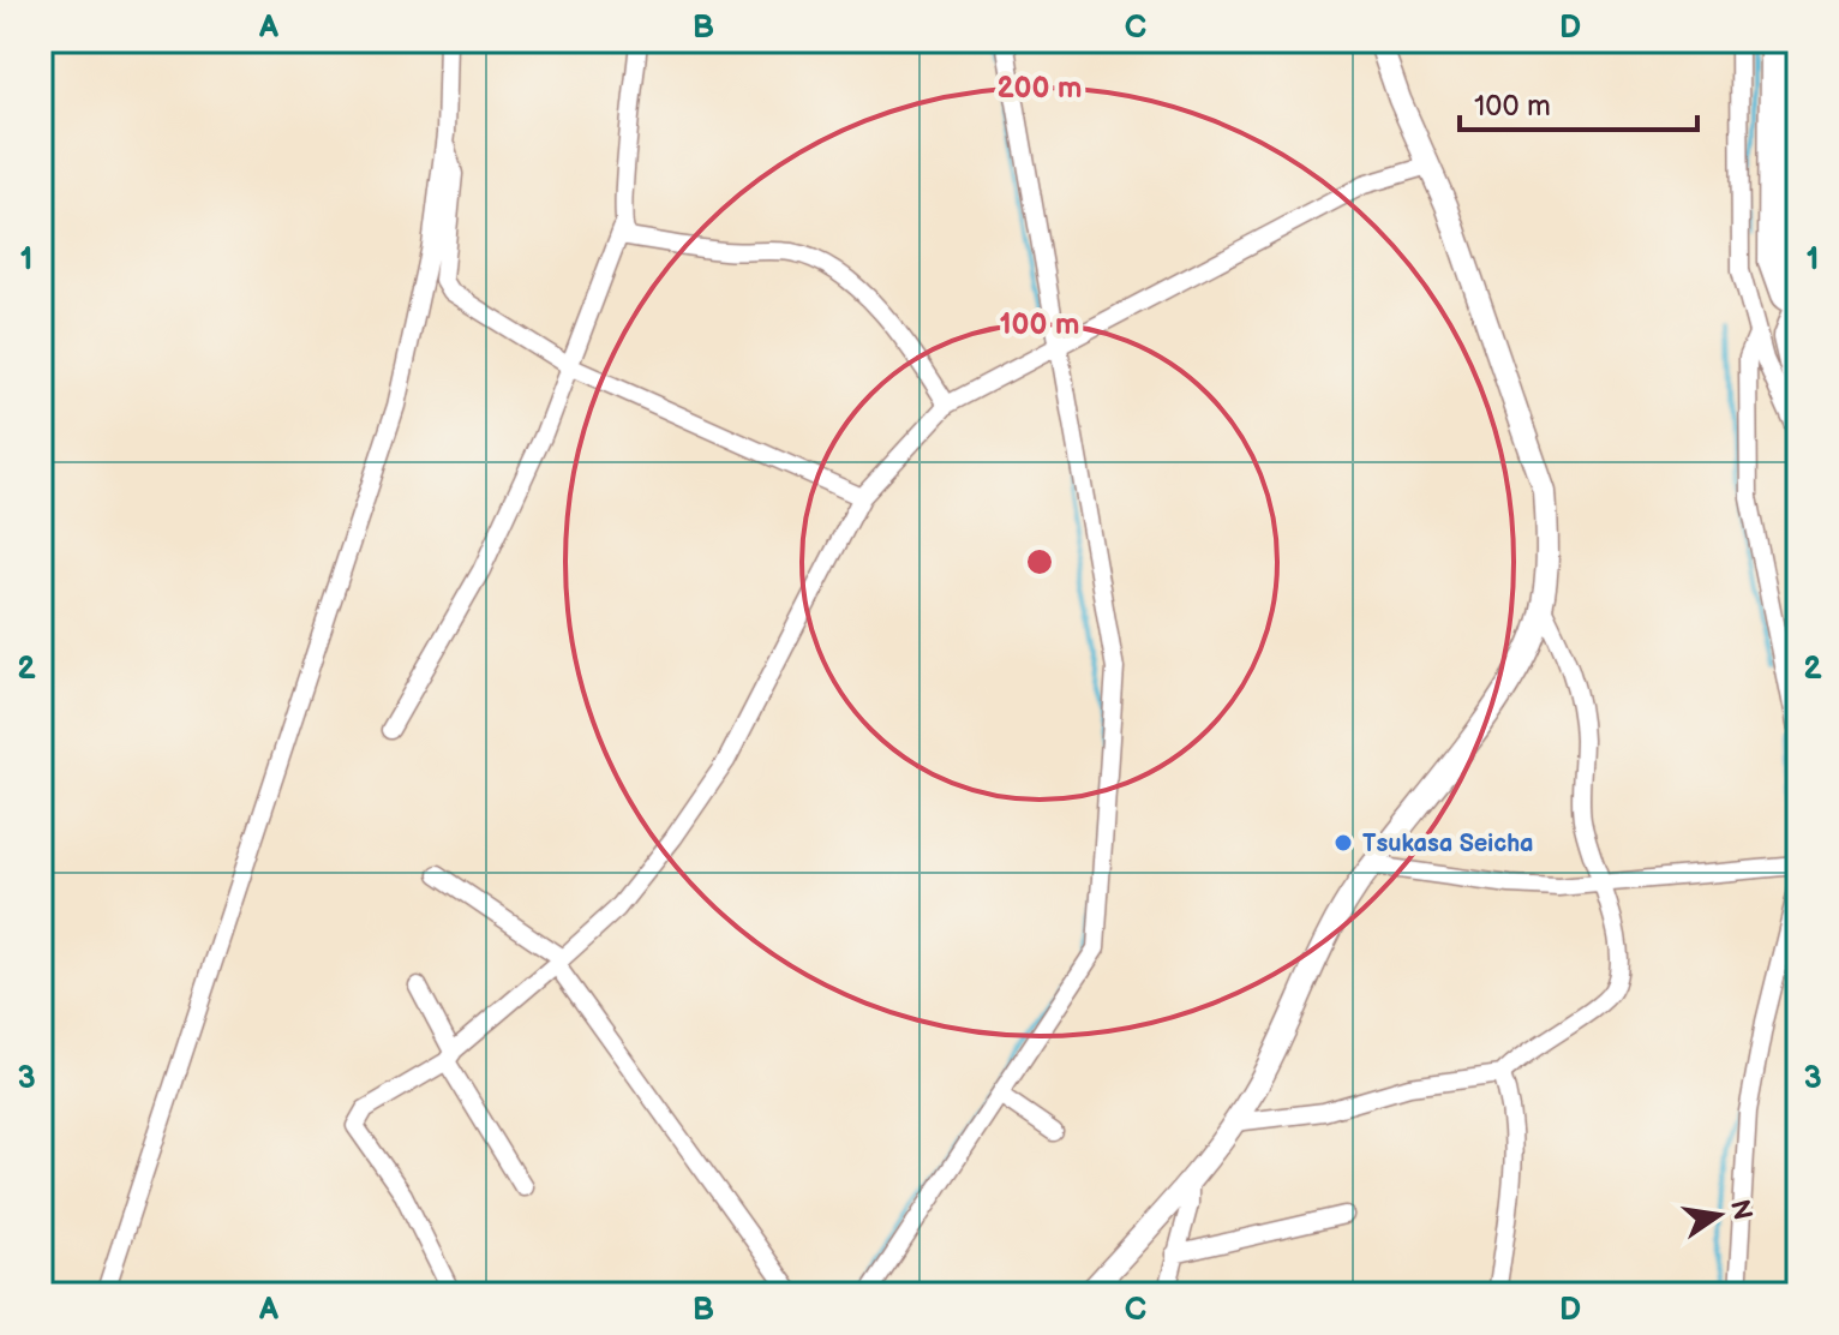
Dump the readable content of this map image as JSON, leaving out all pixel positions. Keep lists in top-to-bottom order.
{
  "places": ["Tsukasa Seicha"],
  "scale_bar": "100 m",
  "north": "right",
  "grid": {
    "columns": [
      "A",
      "B",
      "C",
      "D"
    ],
    "rows": ["1", "2", "3"]
  },
  "rings": ["200 m", "100 m"]
}
